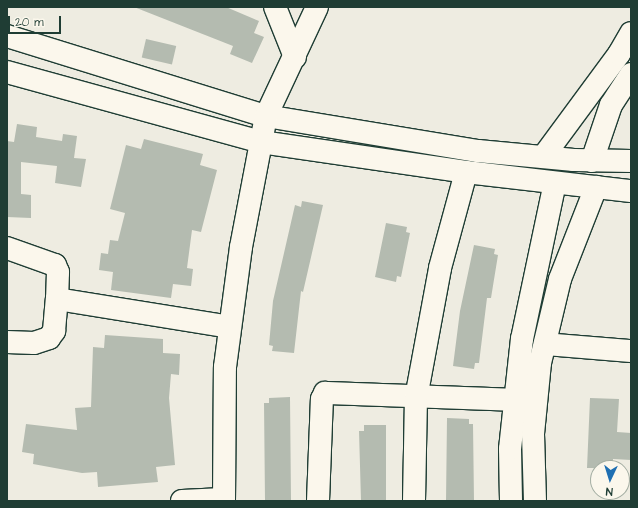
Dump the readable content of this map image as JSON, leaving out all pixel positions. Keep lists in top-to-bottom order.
{
  "scale_bar": "20 m",
  "north": "bottom"
}
